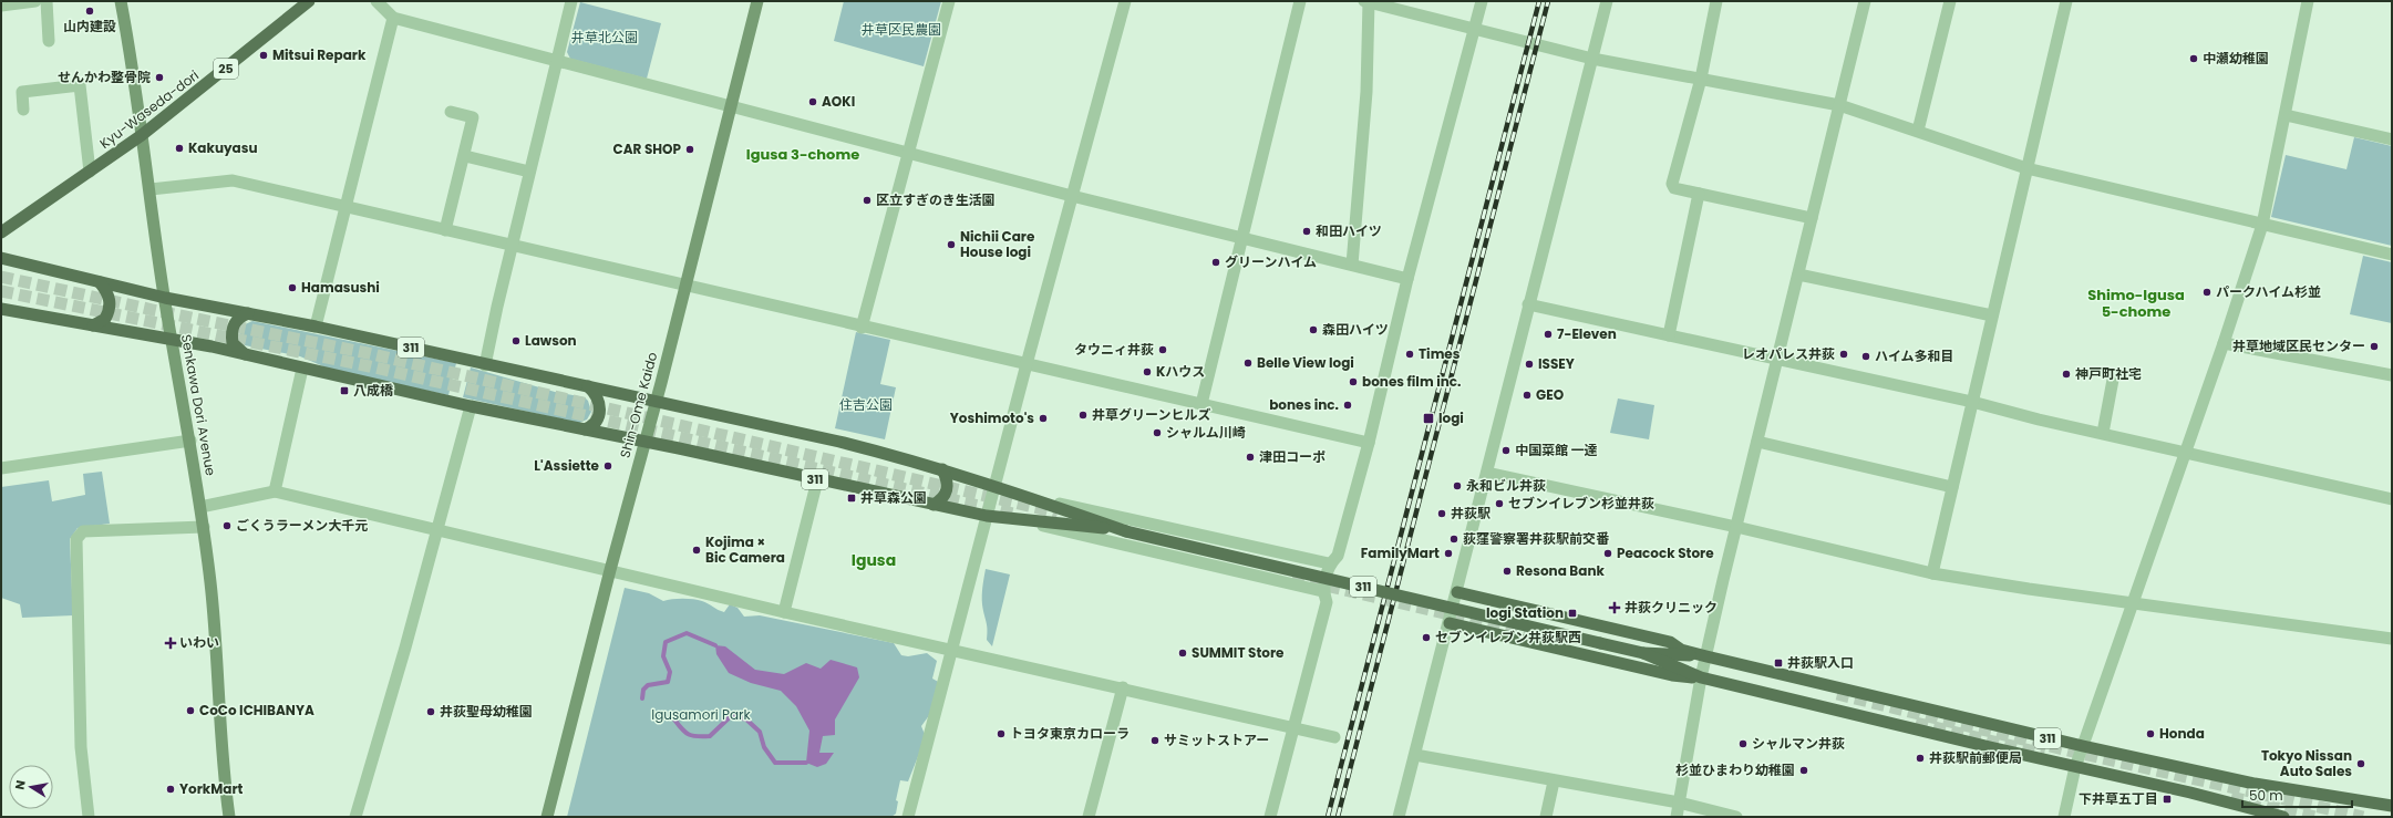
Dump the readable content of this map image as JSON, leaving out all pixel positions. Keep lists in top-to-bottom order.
{
  "streets": {
    "main road": [
      "25",
      "Kyu-Waseda-dori",
      "311",
      "Senkawa Dori Avenue",
      "Shin-Ome Kaido"
    ]
  },
  "crossings": [
    ["Kyu-Waseda-dori", "Senkawa Dori Avenue"],
    ["311", "Senkawa Dori Avenue"],
    ["311", "Shin-Ome Kaido"]
  ],
  "districts": ["Igusa 3-chome", "Shimo-Igusa 5-chome", "Igusa"],
  "parks": [
    "井草区民農園",
    "井草北公園",
    "住吉公園",
    "Igusamori Park"
  ],
  "places": {
    "other": [
      "山内建設",
      "Mitsui Repark",
      "中瀬幼稚園",
      "せんかわ整骨院",
      "AOKI",
      "Kakuyasu",
      "CAR SHOP",
      "区立すぎのき生活園",
      "和田ハイツ",
      "Nichii Care House Iogi",
      "グリーンハイム",
      "Hamasushi",
      "パークハイム杉並",
      "森田ハイツ",
      "7-Eleven",
      "Lawson",
      "井草地域区民センター",
      "タウニィ井荻",
      "Times",
      "レオパレス井荻",
      "ハイム多和目",
      "Belle View Iogi",
      "ISSEY",
      "Kハウス",
      "神戸町社宅",
      "bones film inc.",
      "GEO",
      "bones inc.",
      "井草グリーンヒルズ",
      "Yoshimoto's",
      "シャルム川崎",
      "中国菜館 一達",
      "津田コーポ",
      "L'Assiette",
      "永和ビル井荻",
      "セブンイレブン杉並井荻",
      "井荻駅",
      "ごくうラーメン大千元",
      "荻窪警察署井荻駅前交番",
      "Kojima × Bic Camera",
      "FamilyMart",
      "Peacock Store",
      "Resona Bank",
      "セブンイレブン井荻駅西",
      "SUMMIT Store",
      "CoCo ICHIBANYA",
      "井荻聖母幼稚園",
      "トヨタ東京カローラ",
      "Honda",
      "サミットストアー",
      "シャルマン井荻",
      "井荻駅前郵便局",
      "Tokyo Nissan Auto Sales",
      "杉並ひまわり幼稚園",
      "YorkMart"
    ],
    "transit": [
      "八成橋",
      "Iogi",
      "井草森公園",
      "Iogi Station",
      "井荻駅入口",
      "下井草五丁目"
    ],
    "health": ["井荻クリニック", "いわい"]
  },
  "scale_bar": "50 m",
  "north": "left"
}
